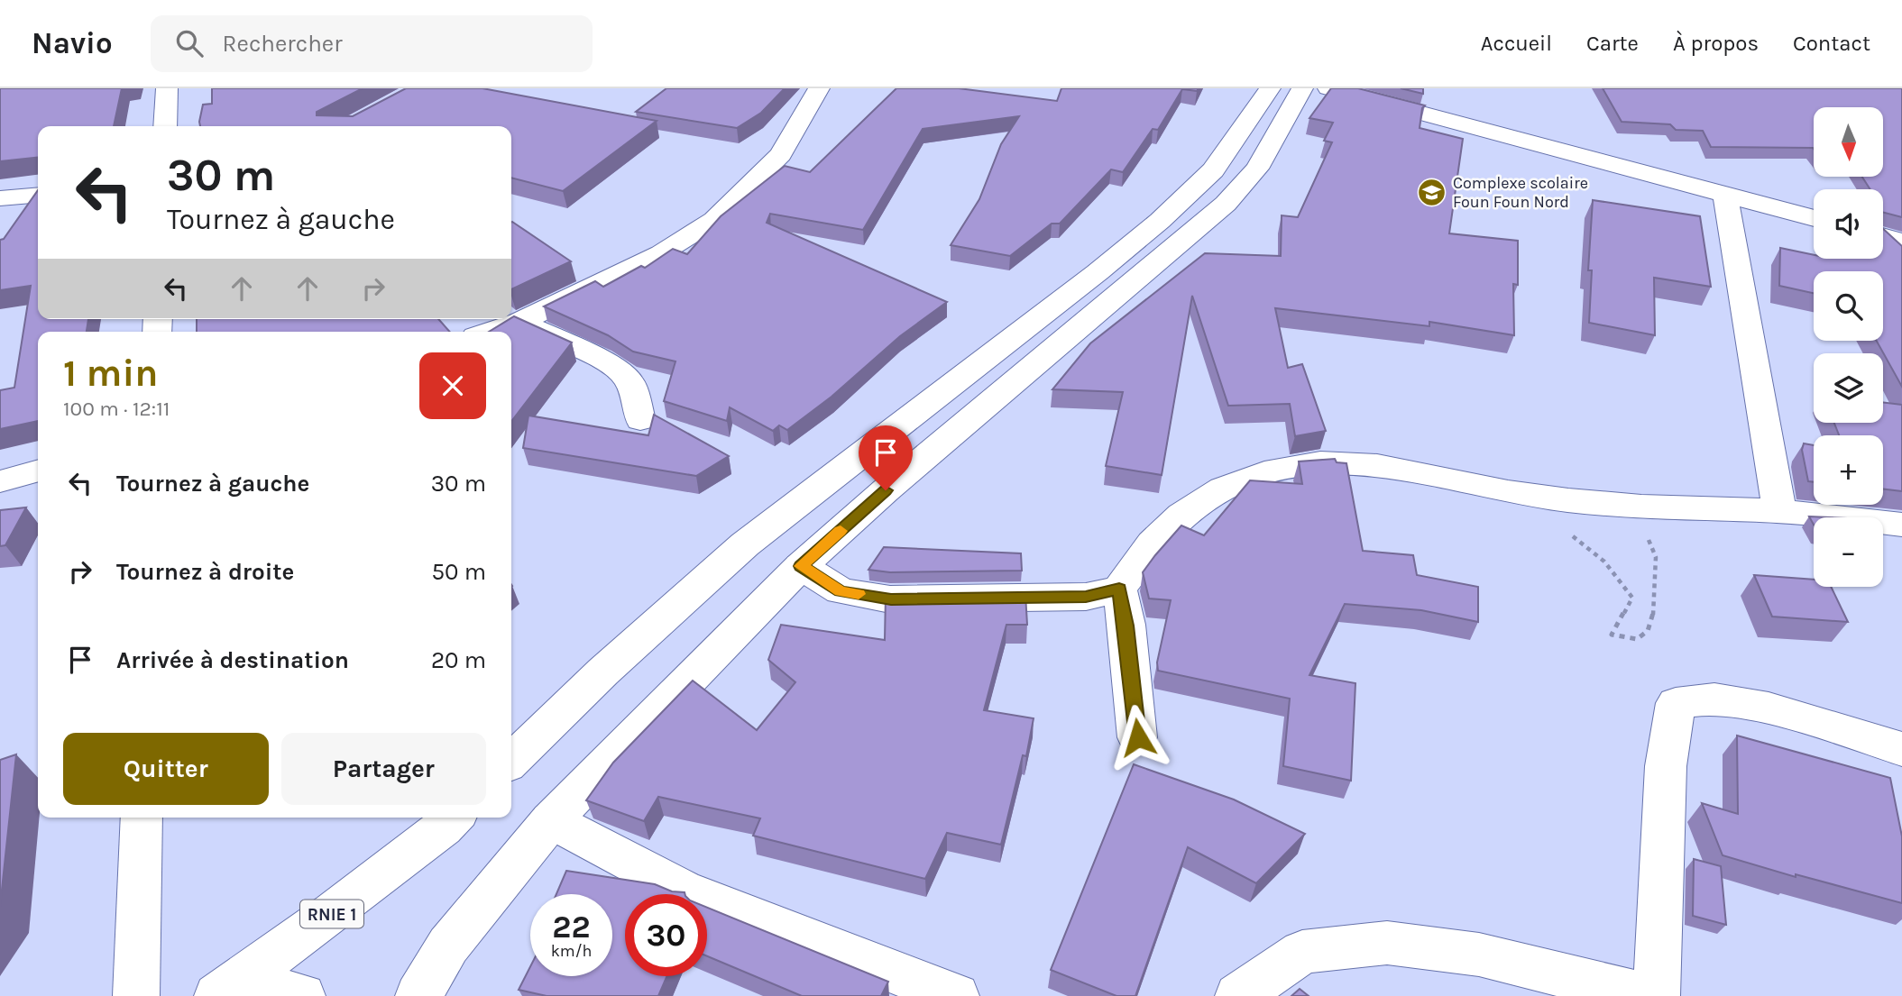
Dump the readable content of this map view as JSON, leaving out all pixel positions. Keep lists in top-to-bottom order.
{
  "streets": {
    "main road": ["RNIE 1"]
  },
  "places": {
    "school or university": ["Complexe scolaire Foun Foun Nord"]
  },
  "north": "bottom",
  "page": {
    "header": "Navio",
    "search": "Rechercher",
    "nav": [
      "Accueil",
      "Carte",
      "À propos",
      "Contact"
    ],
    "map_buttons": ["+", "−"],
    "turn": ["30 m", "Tournez à gauche"],
    "heading": ["1 min", "100 m · 12:11"],
    "list": [
      {
        "name": "Tournez à gauche",
        "value": "30 m"
      },
      {
        "name": "Tournez à droite",
        "value": "50 m"
      },
      {
        "name": "Arrivée à destination",
        "value": "20 m"
      }
    ],
    "buttons": ["Quitter", "Partager"],
    "speed": "22 km/h",
    "limit": "30"
  }
}
